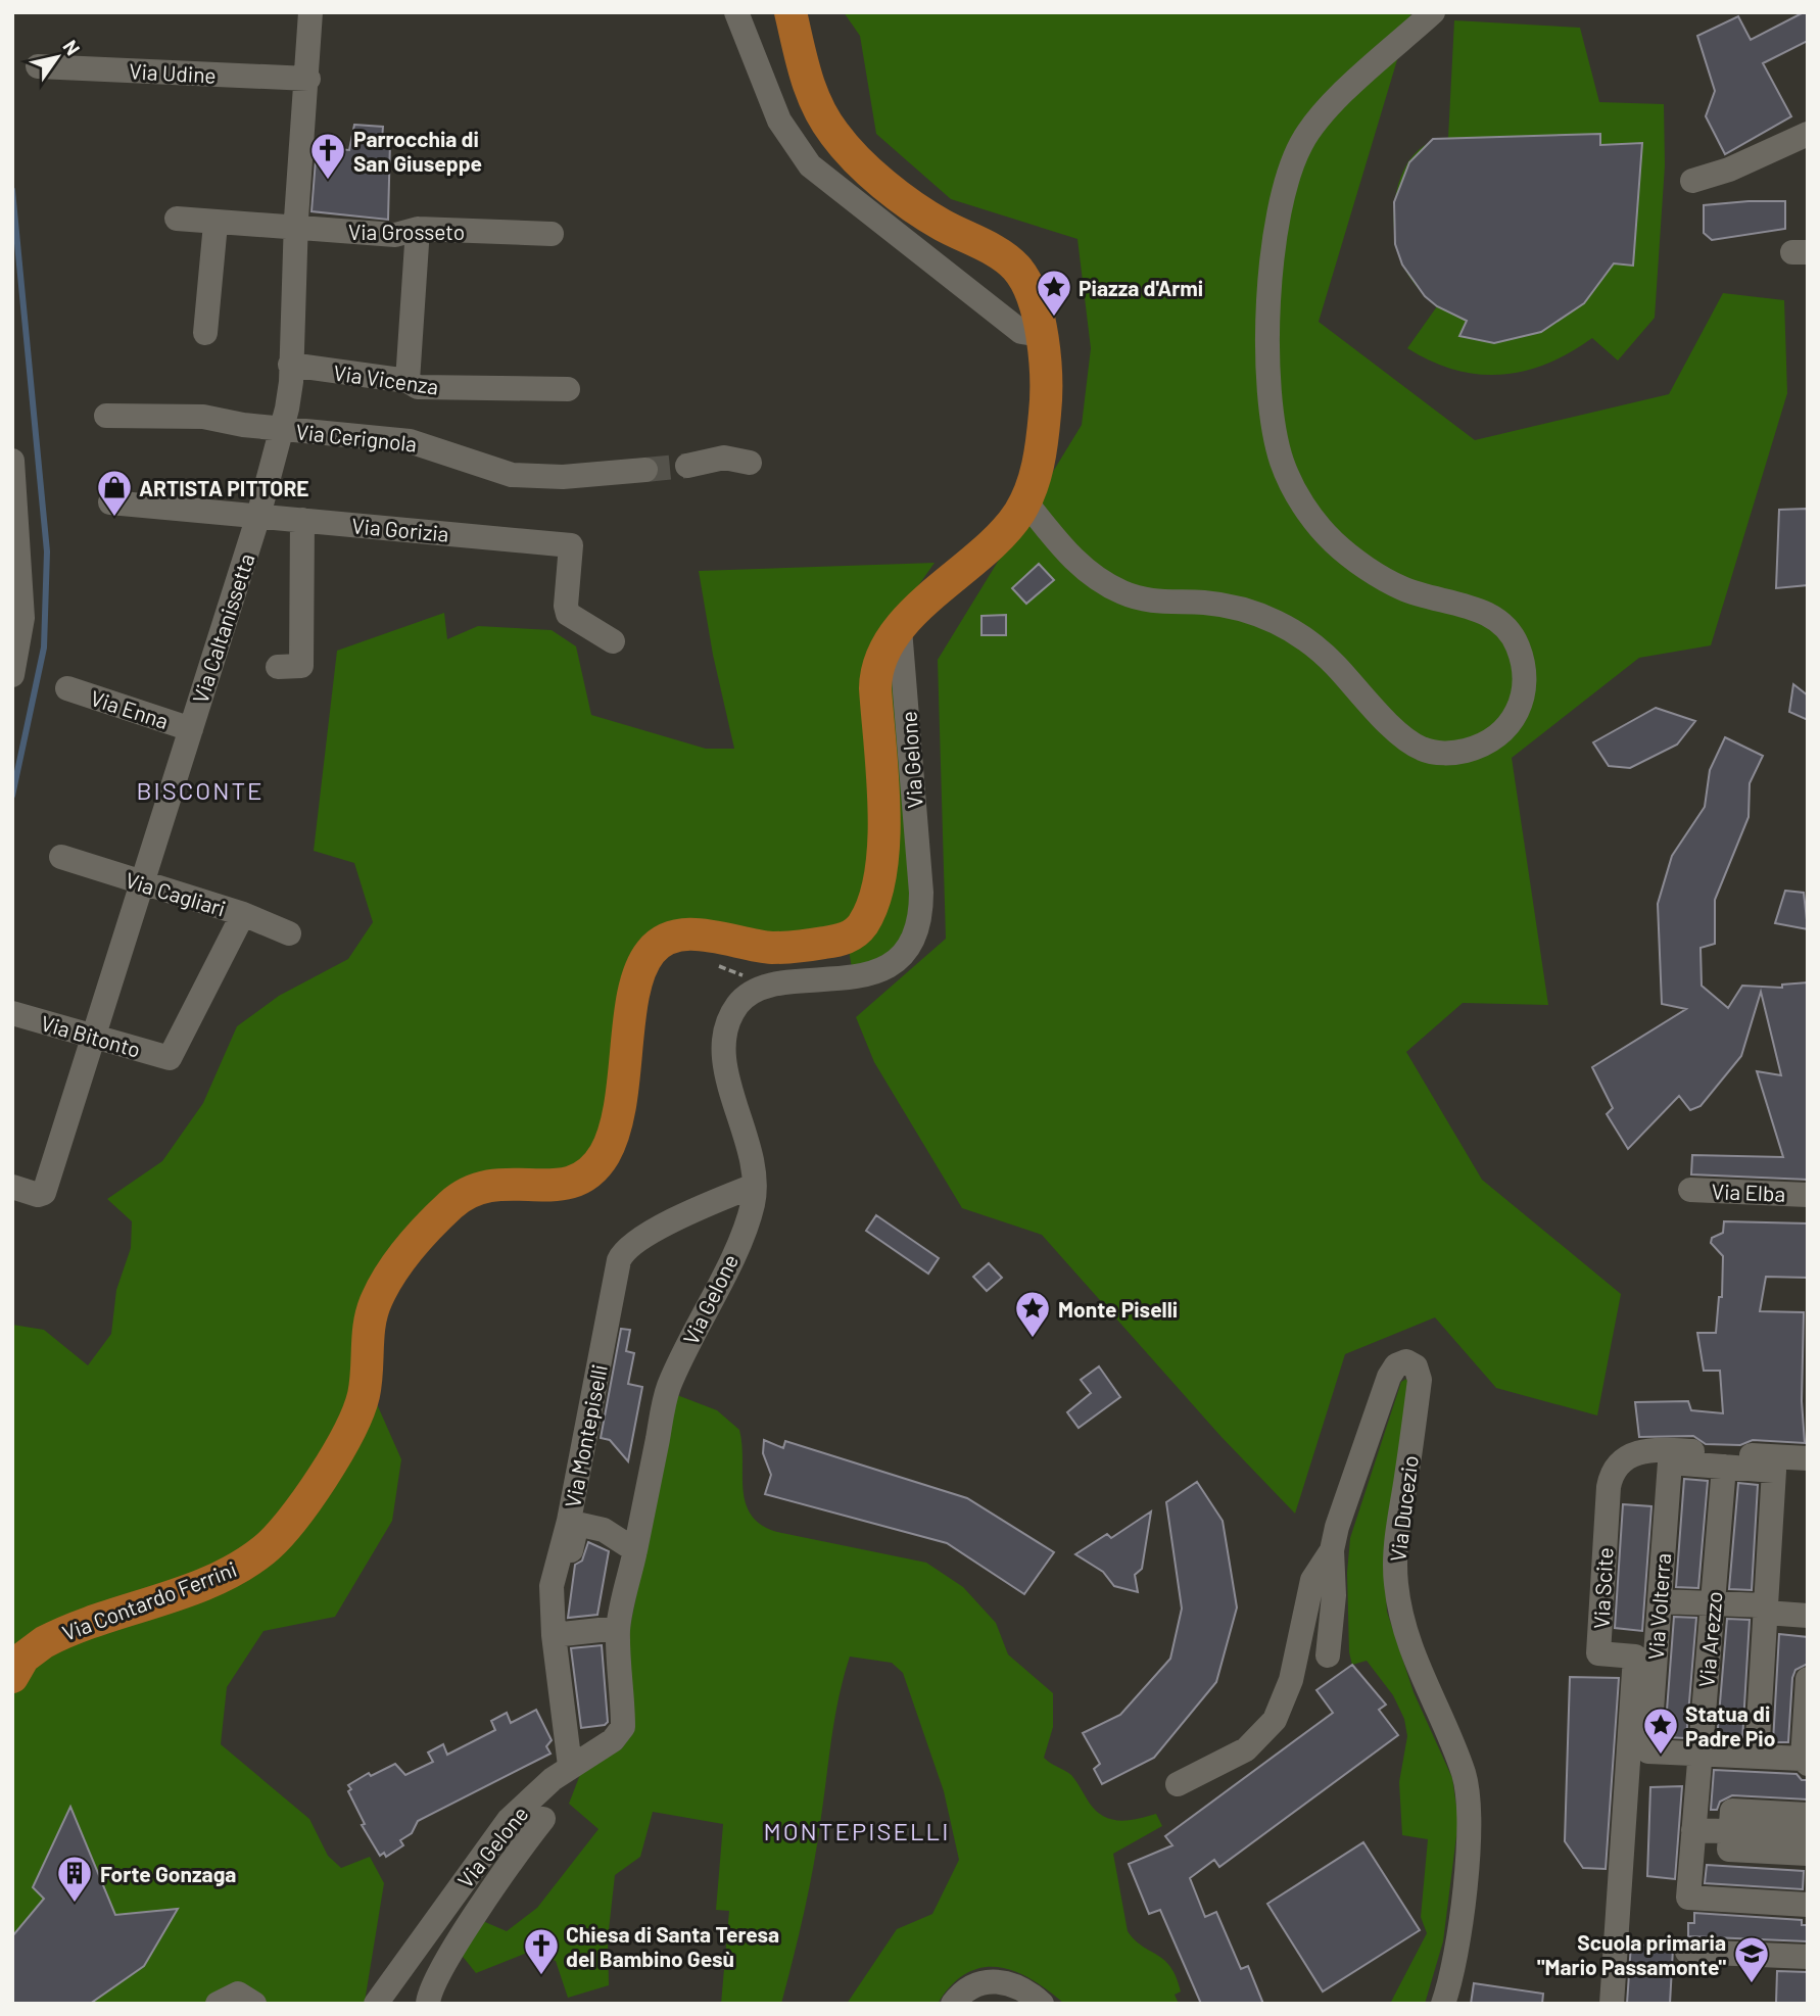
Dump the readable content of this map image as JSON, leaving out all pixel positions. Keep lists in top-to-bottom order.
{
  "streets": {
    "main road": ["Via Contardo Ferrini"],
    "street": [
      "Via Udine",
      "Via Grosseto",
      "Via Vicenza",
      "Via Cerignola",
      "Via Gorizia",
      "Via Caltanissetta",
      "Via Enna",
      "Via Gelone",
      "Via Cagliari",
      "Via Bitonto",
      "Via Elba",
      "Via Montepiselli",
      "Via Ducezio",
      "Via Scite",
      "Via Volterra",
      "Via Arezzo"
    ]
  },
  "crossings": [
    ["Via Udine", "Via Caltanissetta"],
    ["Via Grosseto", "Via Caltanissetta"],
    ["Via Vicenza", "Via Caltanissetta"],
    ["Via Cerignola", "Via Caltanissetta"],
    ["Via Gorizia", "Via Caltanissetta"],
    ["Via Caltanissetta", "Via Enna"],
    ["Via Caltanissetta", "Via Cagliari"],
    ["Via Caltanissetta", "Via Bitonto"],
    ["Via Gelone", "Via Montepiselli"],
    ["Via Gelone", "Via Contardo Ferrini"],
    ["Via Cagliari", "Via Bitonto"],
    ["Via Volterra", "Via Arezzo"]
  ],
  "districts": ["BISCONTE", "MONTEPISELLI"],
  "places": {
    "church": ["Parrocchia di San Giuseppe", "Chiesa di Santa Teresa del Bambino Gesù"],
    "place": ["Piazza d'Armi", "Monte Piselli", "Statua di Padre Pio"],
    "shop": ["ARTISTA PITTORE"],
    "building": ["Forte Gonzaga"],
    "school or university": ["Scuola primaria \"Mario Passamonte\""]
  },
  "north": "top right"
}
